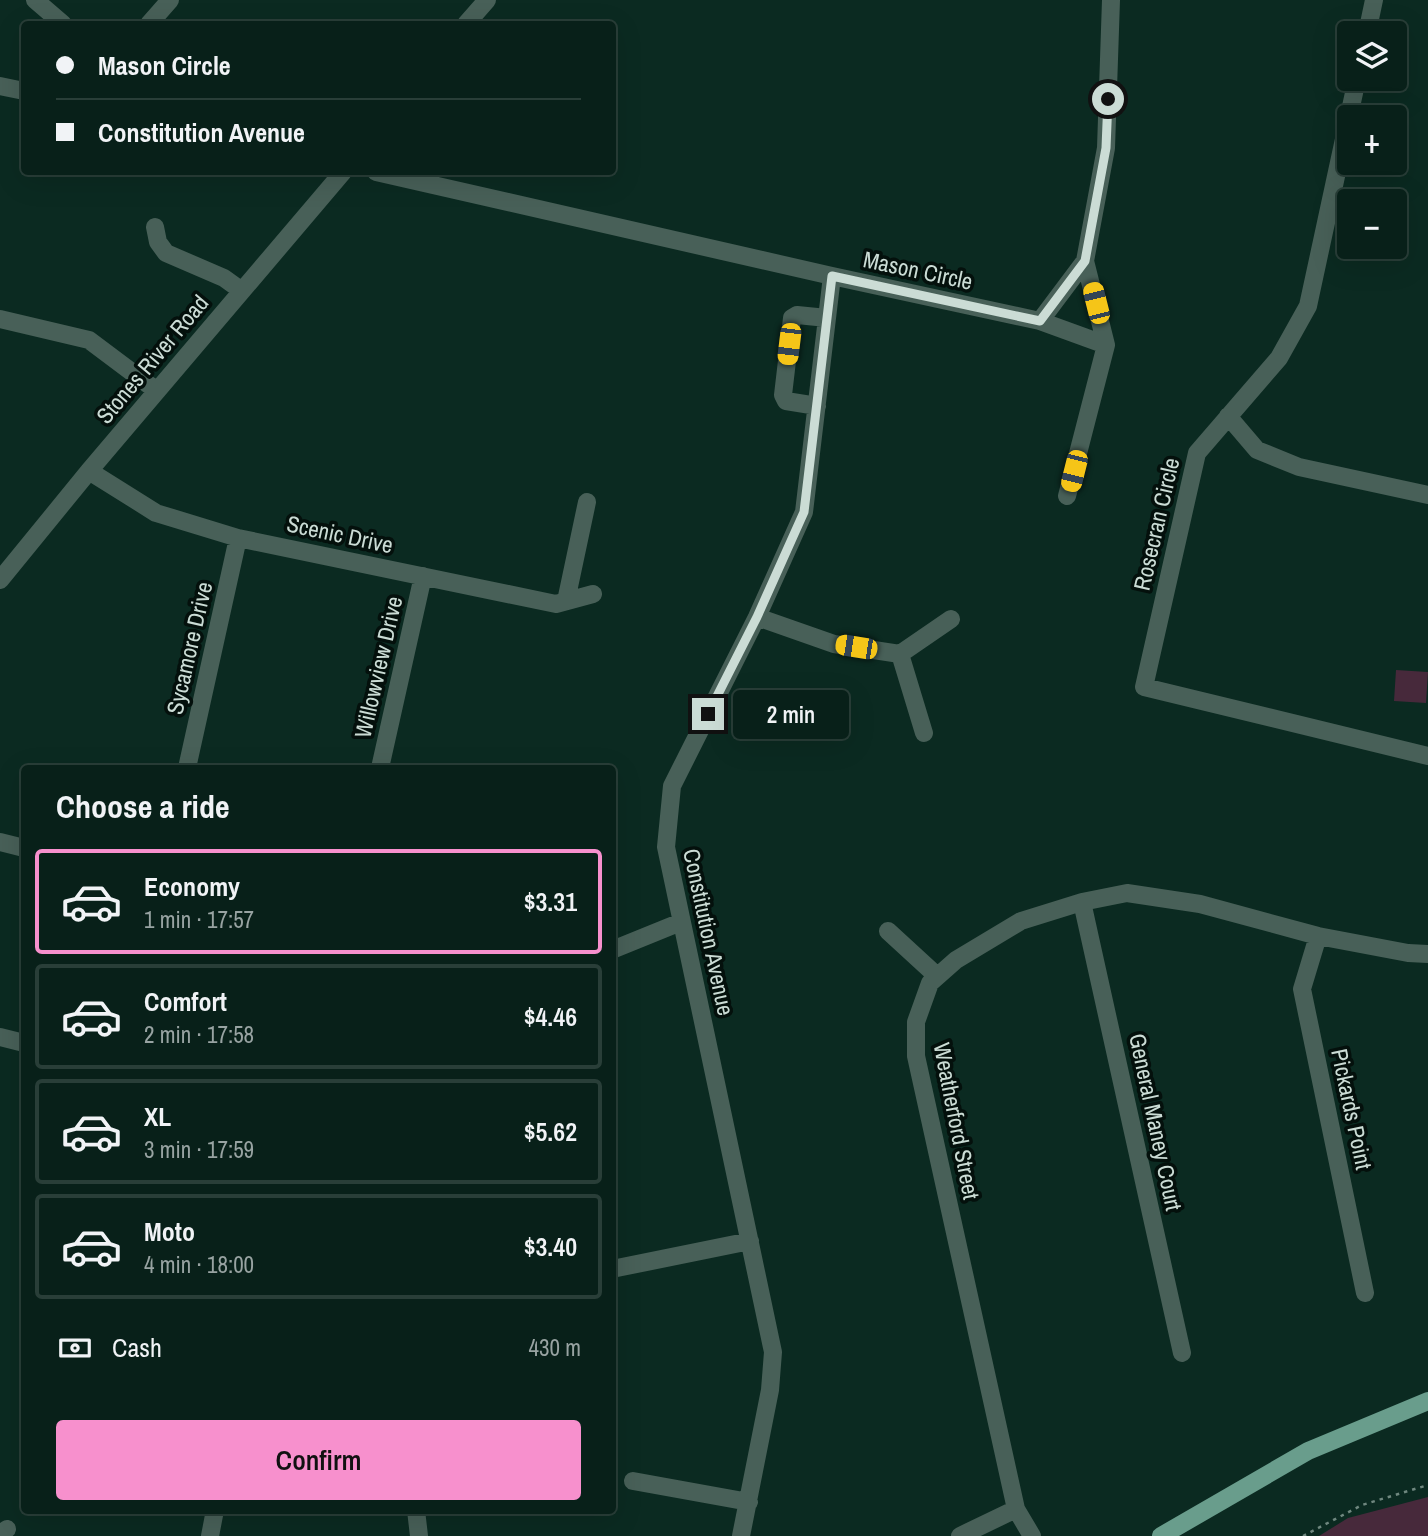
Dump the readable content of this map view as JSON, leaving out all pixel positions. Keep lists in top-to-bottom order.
{
  "streets": {
    "street": [
      "Mason Circle",
      "Stones River Road",
      "Rosecran Circle",
      "Scenic Drive",
      "Sycamore Drive",
      "Willowview Drive",
      "Constitution Avenue",
      "Pickards Point",
      "Weatherford Street",
      "General Maney Court"
    ]
  },
  "crossings": [
    ["Mason Circle", "Constitution Avenue"],
    ["Stones River Road", "Scenic Drive"],
    ["Scenic Drive", "Sycamore Drive"],
    ["Scenic Drive", "Willowview Drive"],
    ["Pickards Point", "Weatherford Street"],
    ["Weatherford Street", "General Maney Court"]
  ],
  "page": {
    "map_buttons": ["+", "−"],
    "banner": ["Mason Circle", "Constitution Avenue"],
    "bubble": "2 min",
    "heading": "Choose a ride",
    "list": [
      {
        "name": "Economy",
        "note": "1 min · 17:57",
        "value": "$3.31"
      },
      {
        "name": "Comfort",
        "note": "2 min · 17:58",
        "value": "$4.46"
      },
      {
        "name": "XL",
        "note": "3 min · 17:59",
        "value": "$5.62"
      },
      {
        "name": "Moto",
        "note": "4 min · 18:00",
        "value": "$3.40"
      }
    ],
    "pay": ["Cash", "430 m"],
    "buttons": "Confirm"
  }
}
